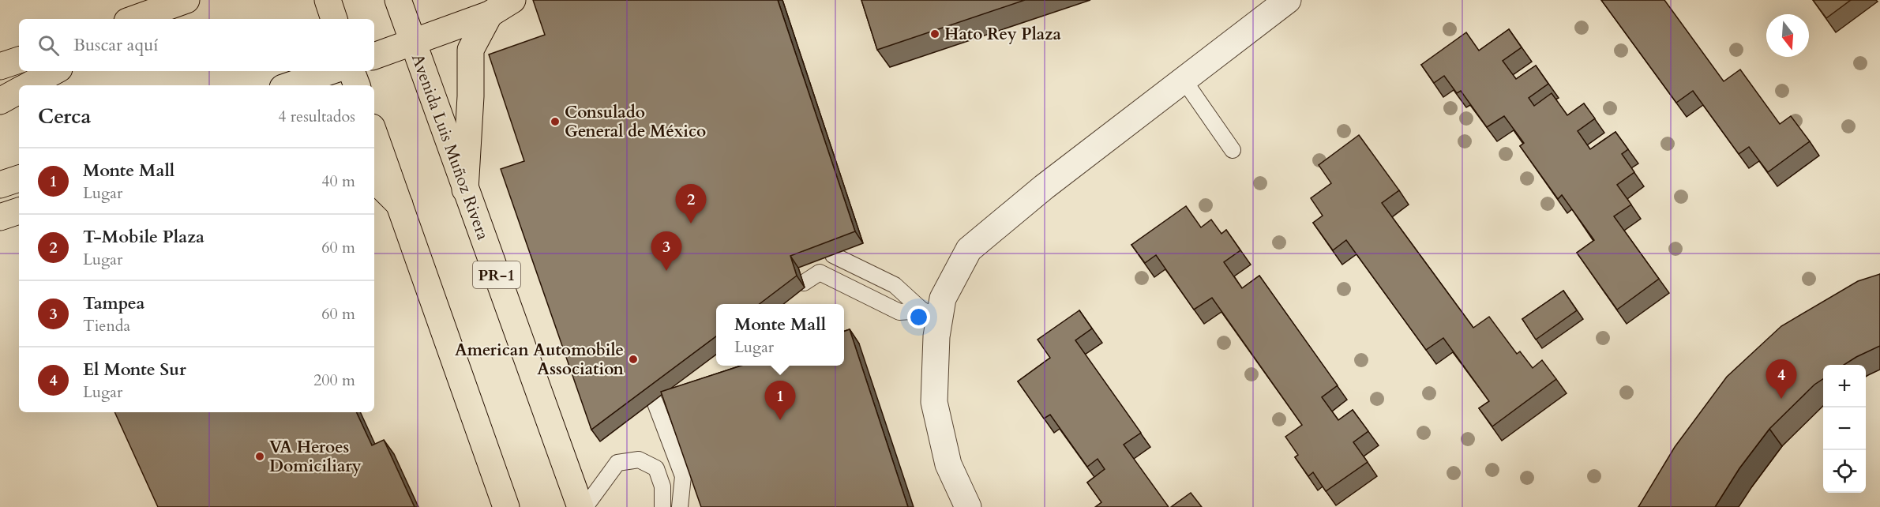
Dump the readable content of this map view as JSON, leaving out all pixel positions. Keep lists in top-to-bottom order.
{
  "streets": {
    "main road": ["Avenida Luis Muñoz Rivera", "PR-1"]
  },
  "places": [
    "Hato Rey Plaza",
    "Consulado General de México",
    "American Automobile Association",
    "VA Heroes Domiciliary"
  ],
  "north": "bottom",
  "page": {
    "search": "Buscar aquí",
    "heading": ["Cerca", "4 resultados"],
    "list": [
      {
        "mark": "1",
        "name": "Monte Mall",
        "note": "Lugar",
        "value": "40 m"
      },
      {
        "mark": "2",
        "name": "T-Mobile Plaza",
        "note": "Lugar",
        "value": "60 m"
      },
      {
        "mark": "3",
        "name": "Tampea",
        "note": "Tienda",
        "value": "60 m"
      },
      {
        "mark": "4",
        "name": "El Monte Sur",
        "note": "Lugar",
        "value": "200 m"
      }
    ],
    "pins": [
      "2",
      "3",
      "4",
      "1"
    ],
    "popup": ["Monte Mall", "Lugar"],
    "map_buttons": ["+", "−"]
  }
}
